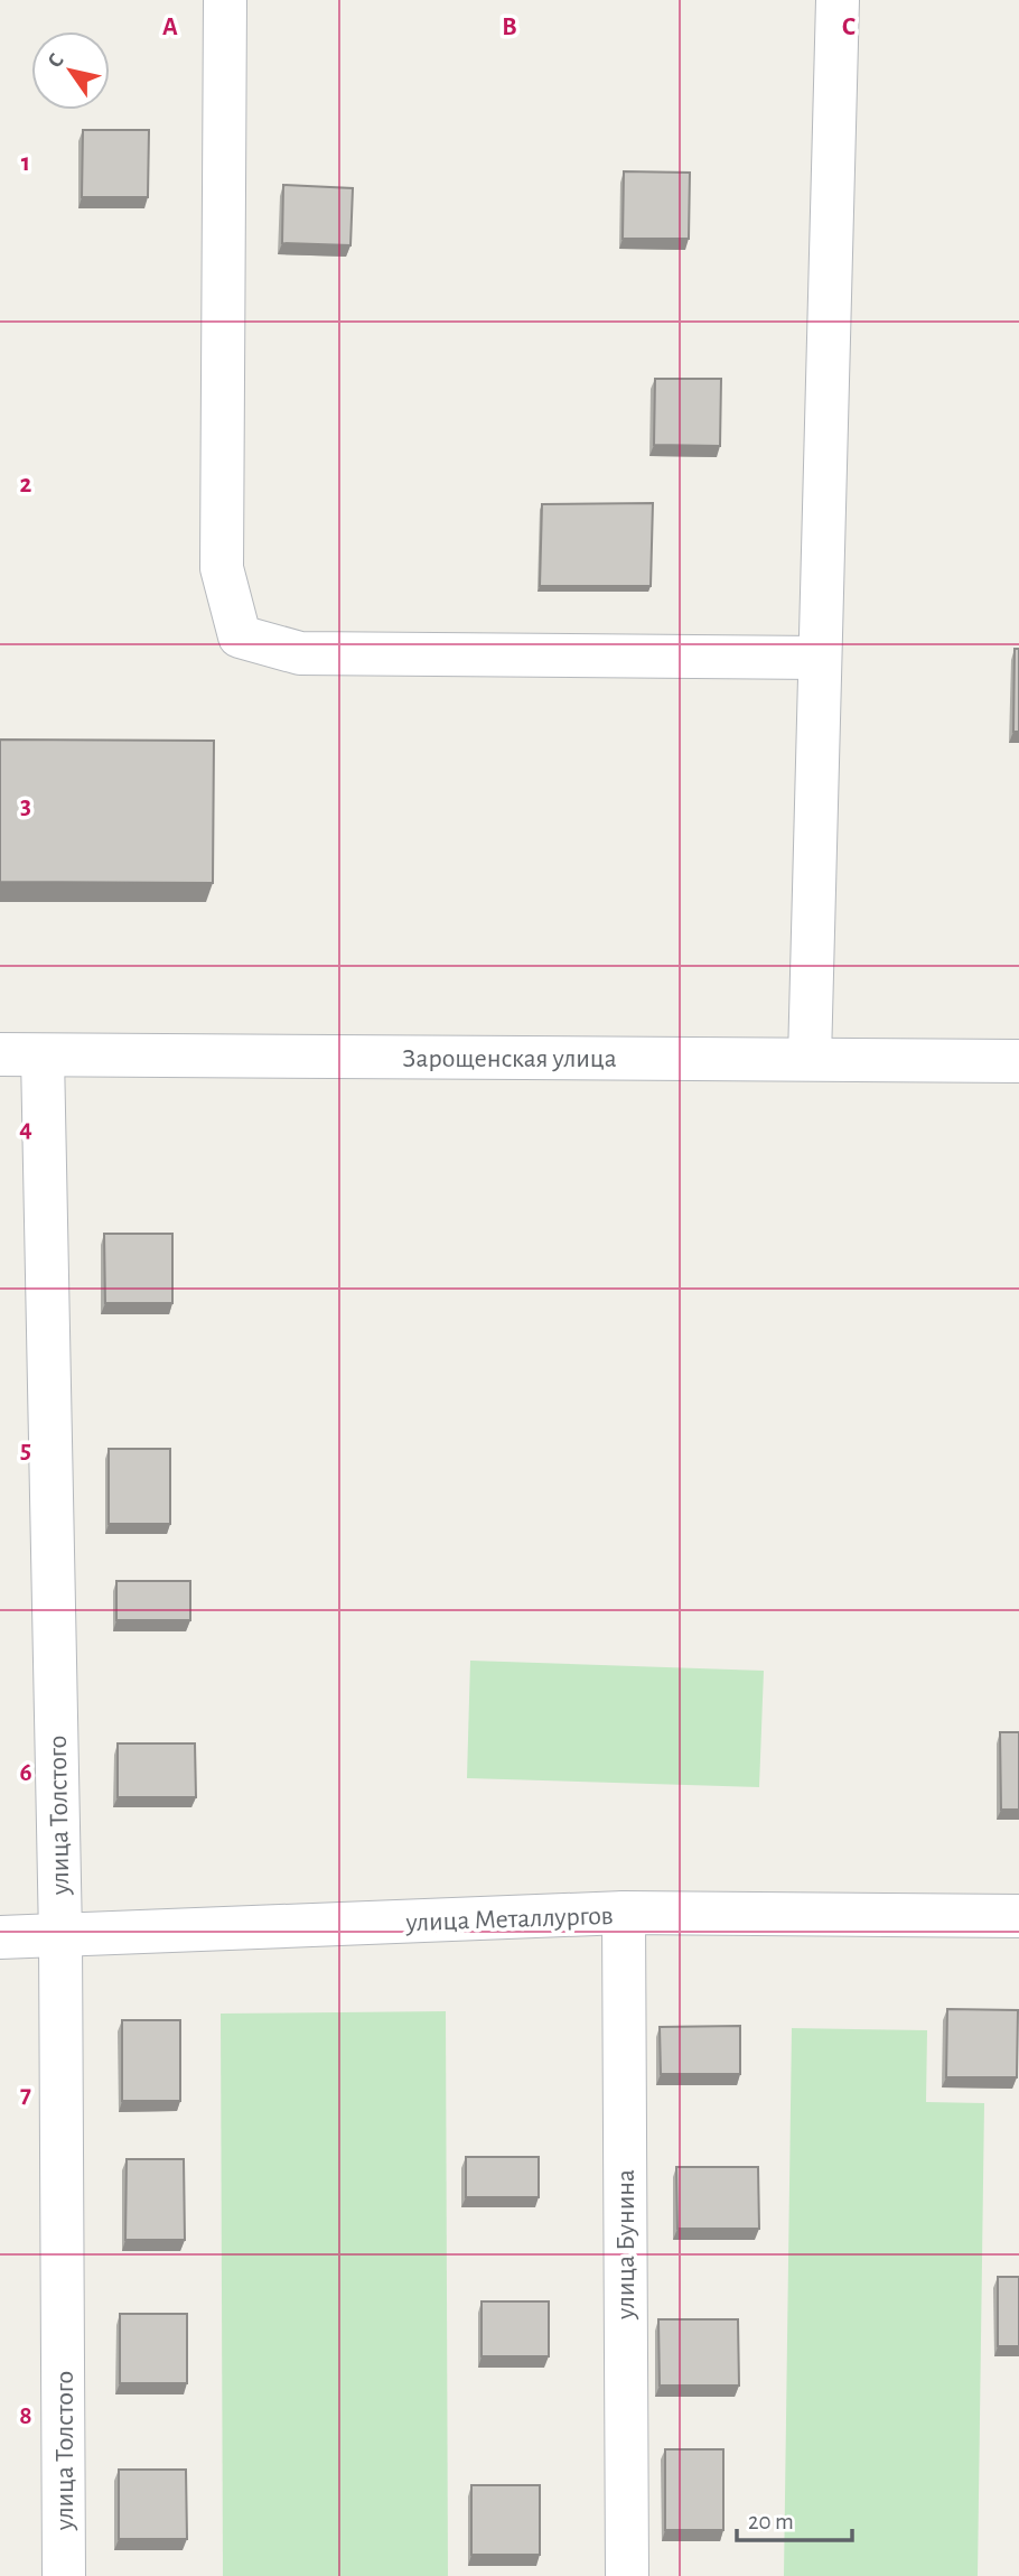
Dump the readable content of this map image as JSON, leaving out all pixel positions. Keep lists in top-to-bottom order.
{
  "streets": {
    "street": [
      "Зарощенская улица",
      "улица Толстого",
      "улица Металлургов",
      "улица Бунина"
    ]
  },
  "crossings": [
    ["Зарощенская улица", "улица Толстого"],
    ["улица Толстого", "улица Металлургов"],
    ["улица Металлургов", "улица Бунина"]
  ],
  "scale_bar": "20 m",
  "north": "top left",
  "grid": {
    "columns": ["A", "B", "C"],
    "rows": [
      "1",
      "2",
      "3",
      "4",
      "5",
      "6",
      "7",
      "8"
    ]
  }
}
